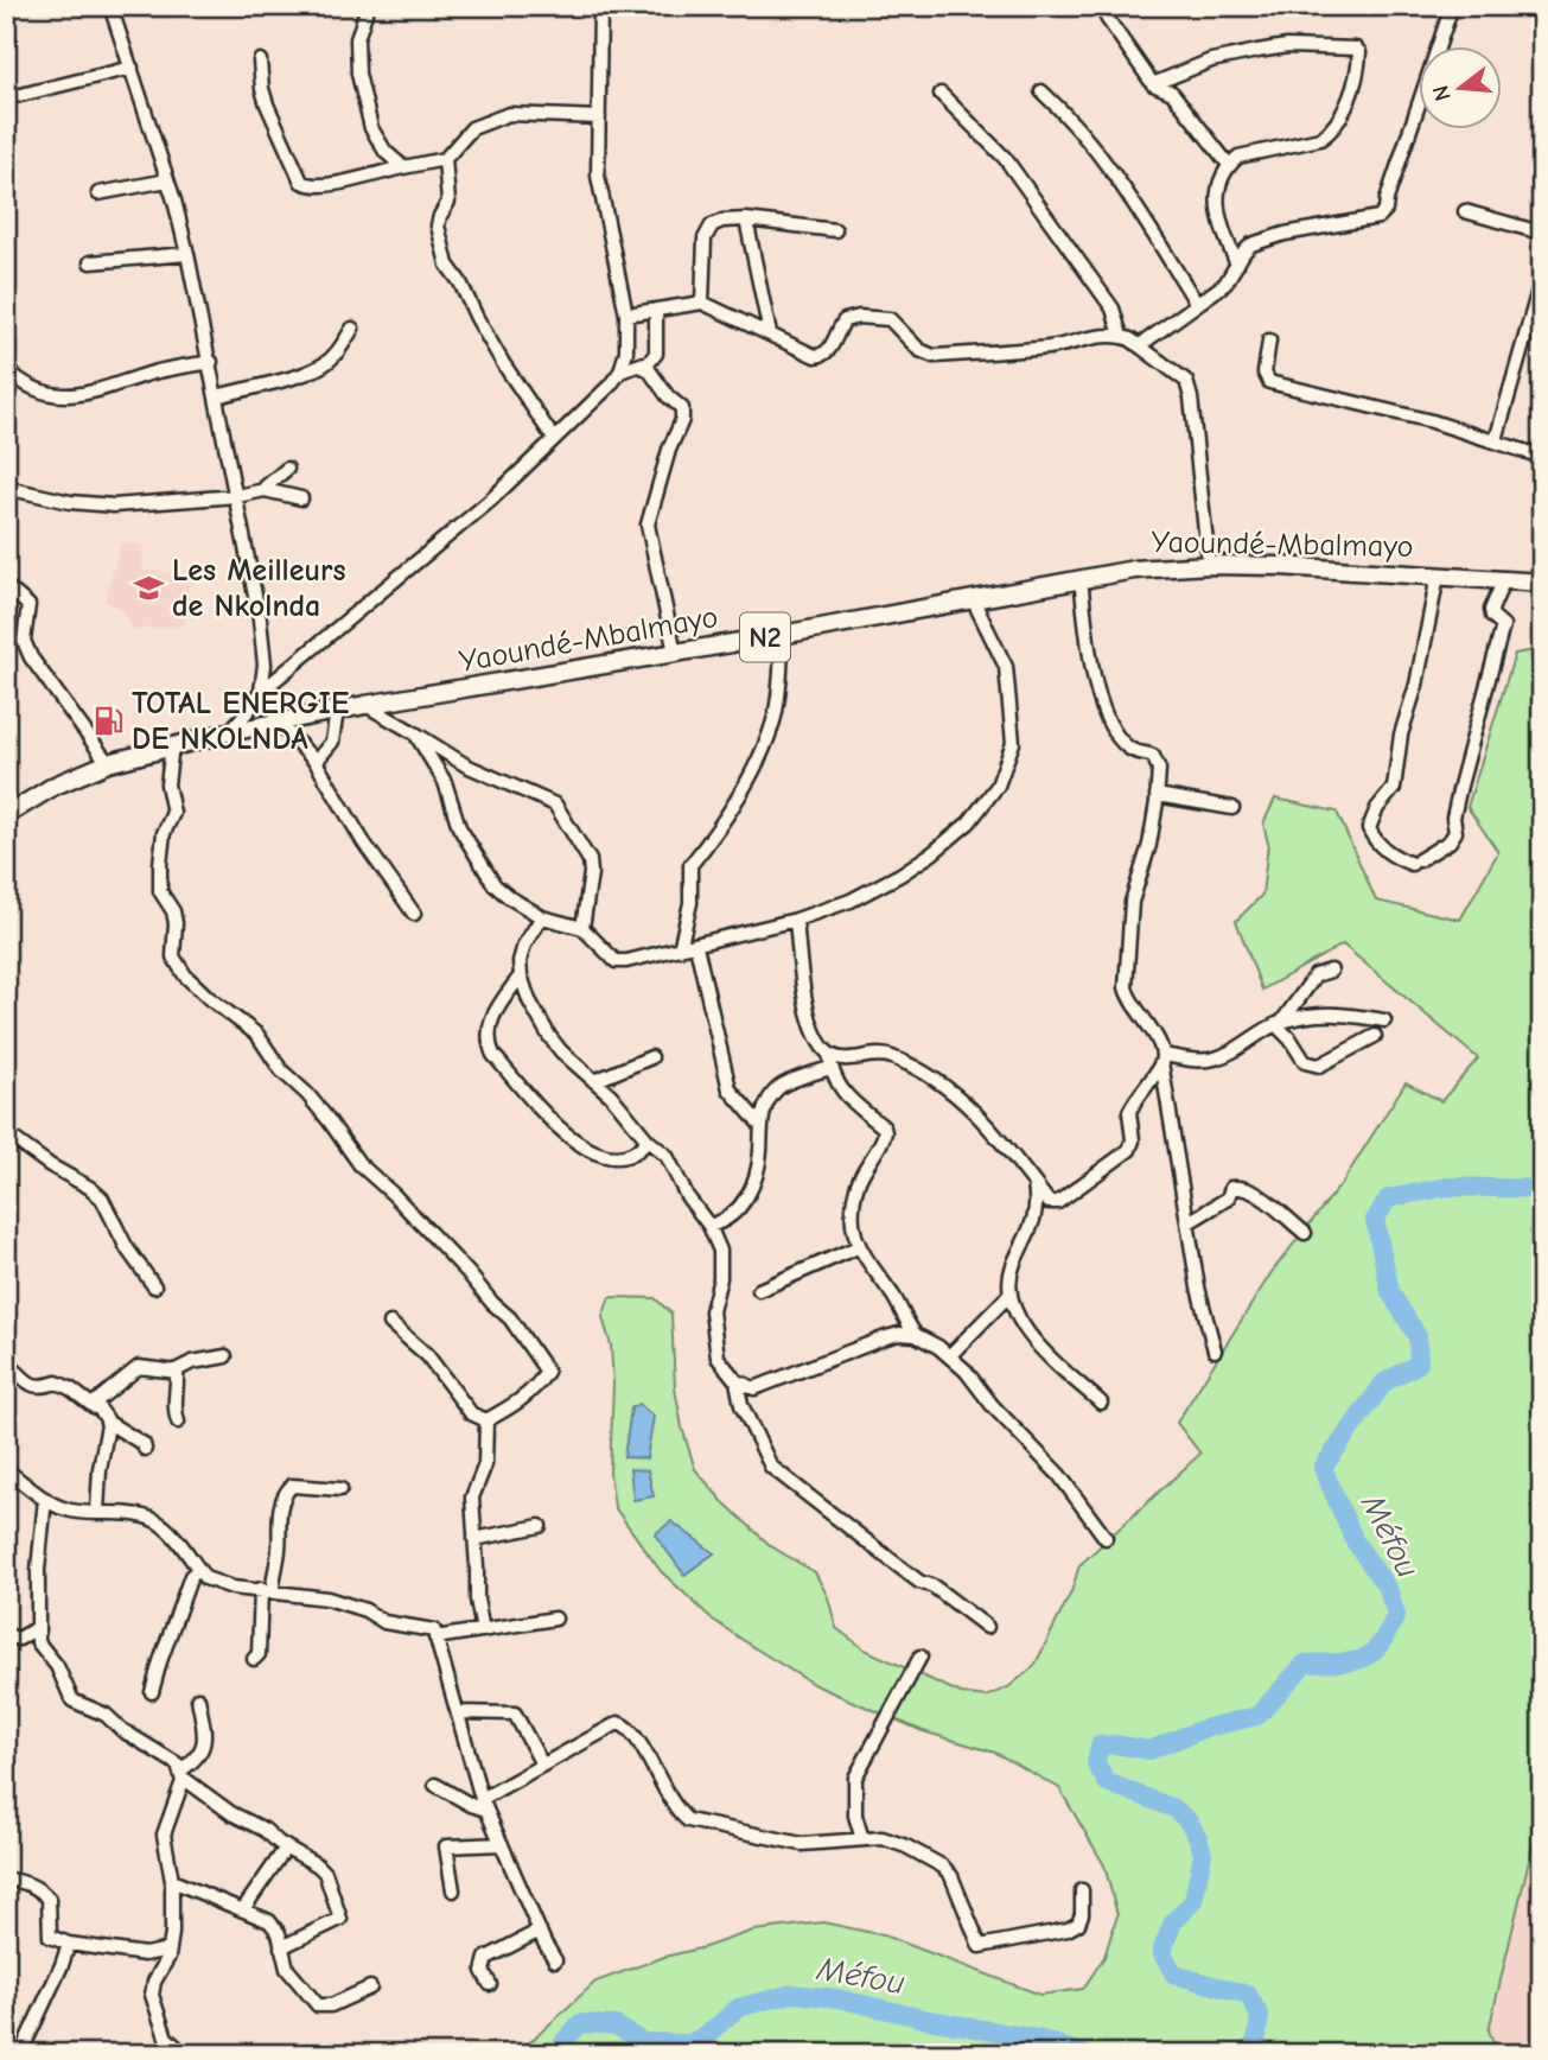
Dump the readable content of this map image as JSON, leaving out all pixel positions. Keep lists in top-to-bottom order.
{
  "streets": {
    "highway": ["Yaoundé-Mbalmayo", "N2"]
  },
  "water": ["Méfou"],
  "places": {
    "school or university": ["Les Meilleurs de Nkolnda"],
    "fuel station": ["TOTAL ENERGIE DE NKOLNDA"]
  },
  "north": "left"
}
